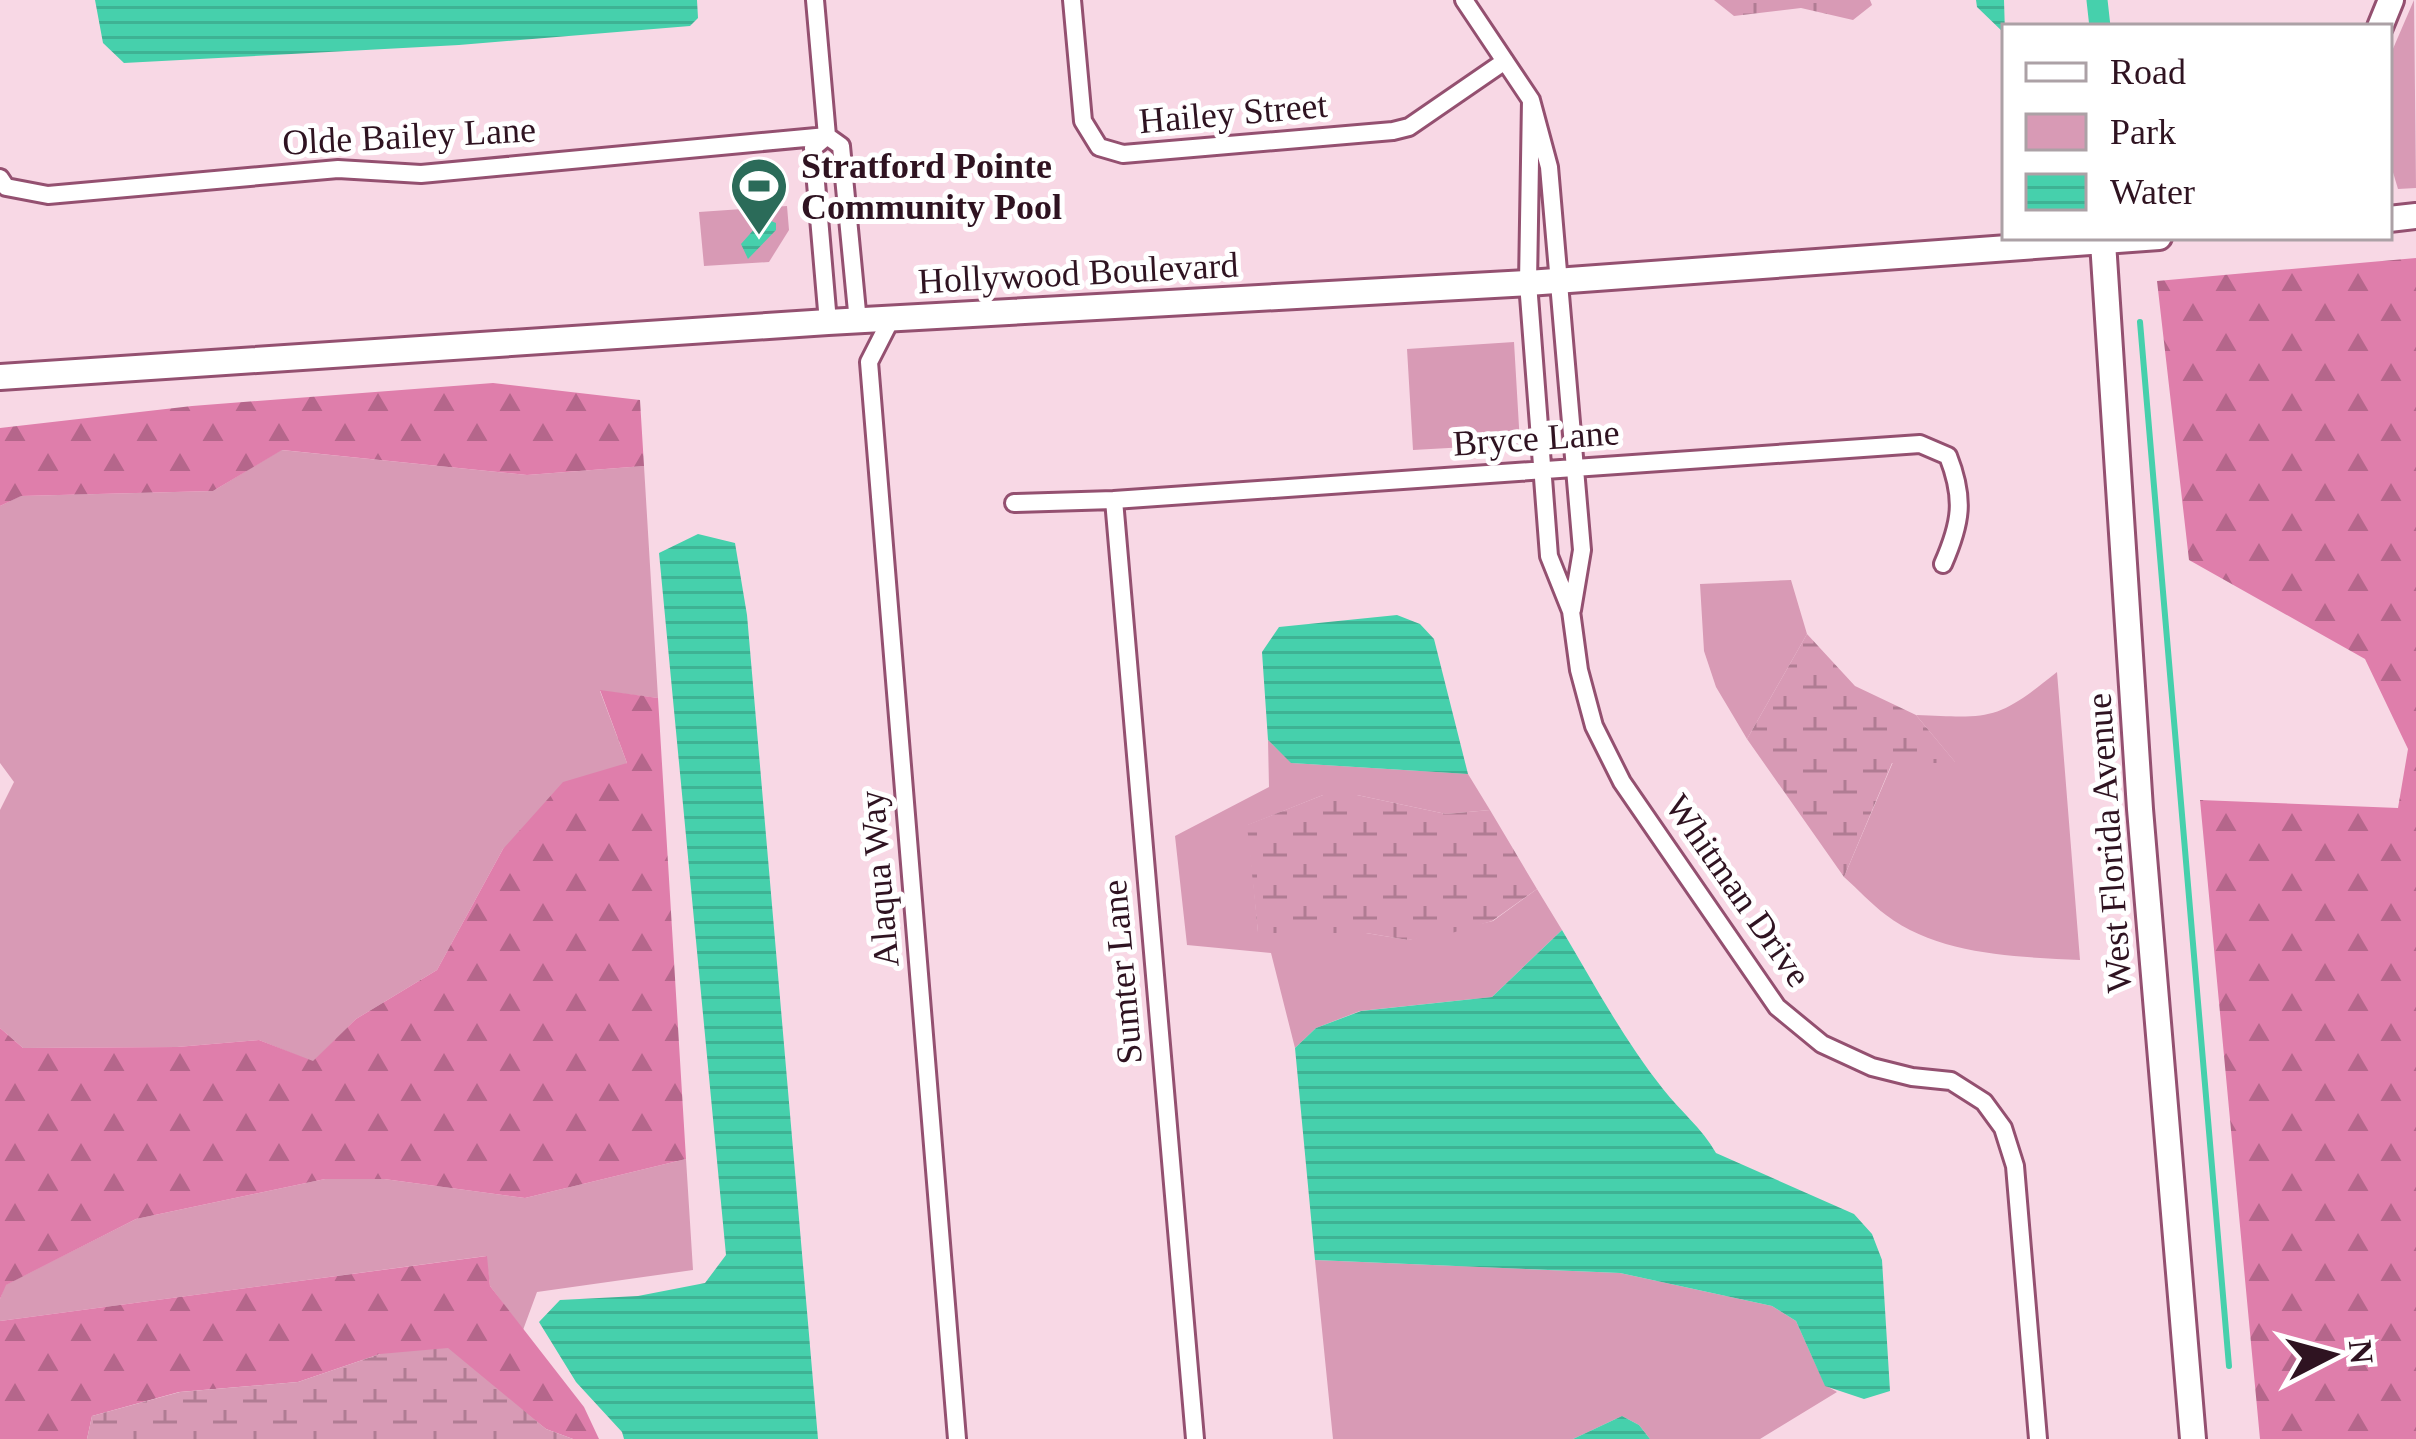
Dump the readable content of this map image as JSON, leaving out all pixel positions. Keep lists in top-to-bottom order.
{
  "streets": {
    "street": [
      "Hailey Street",
      "Olde Bailey Lane",
      "Hollywood Boulevard",
      "Bryce Lane",
      "West Florida Avenue",
      "Alaqua Way",
      "Whitman Drive",
      "Sumter Lane"
    ]
  },
  "crossings": [
    ["Hailey Street", "Whitman Drive"],
    ["Hollywood Boulevard", "West Florida Avenue"],
    ["Hollywood Boulevard", "Alaqua Way"],
    ["Hollywood Boulevard", "Whitman Drive"],
    ["Bryce Lane", "Whitman Drive"],
    ["Bryce Lane", "Sumter Lane"]
  ],
  "places": {
    "sports": ["Stratford Pointe Community Pool"]
  },
  "legend": ["Road", "Park", "Water"],
  "north": "right"
}
